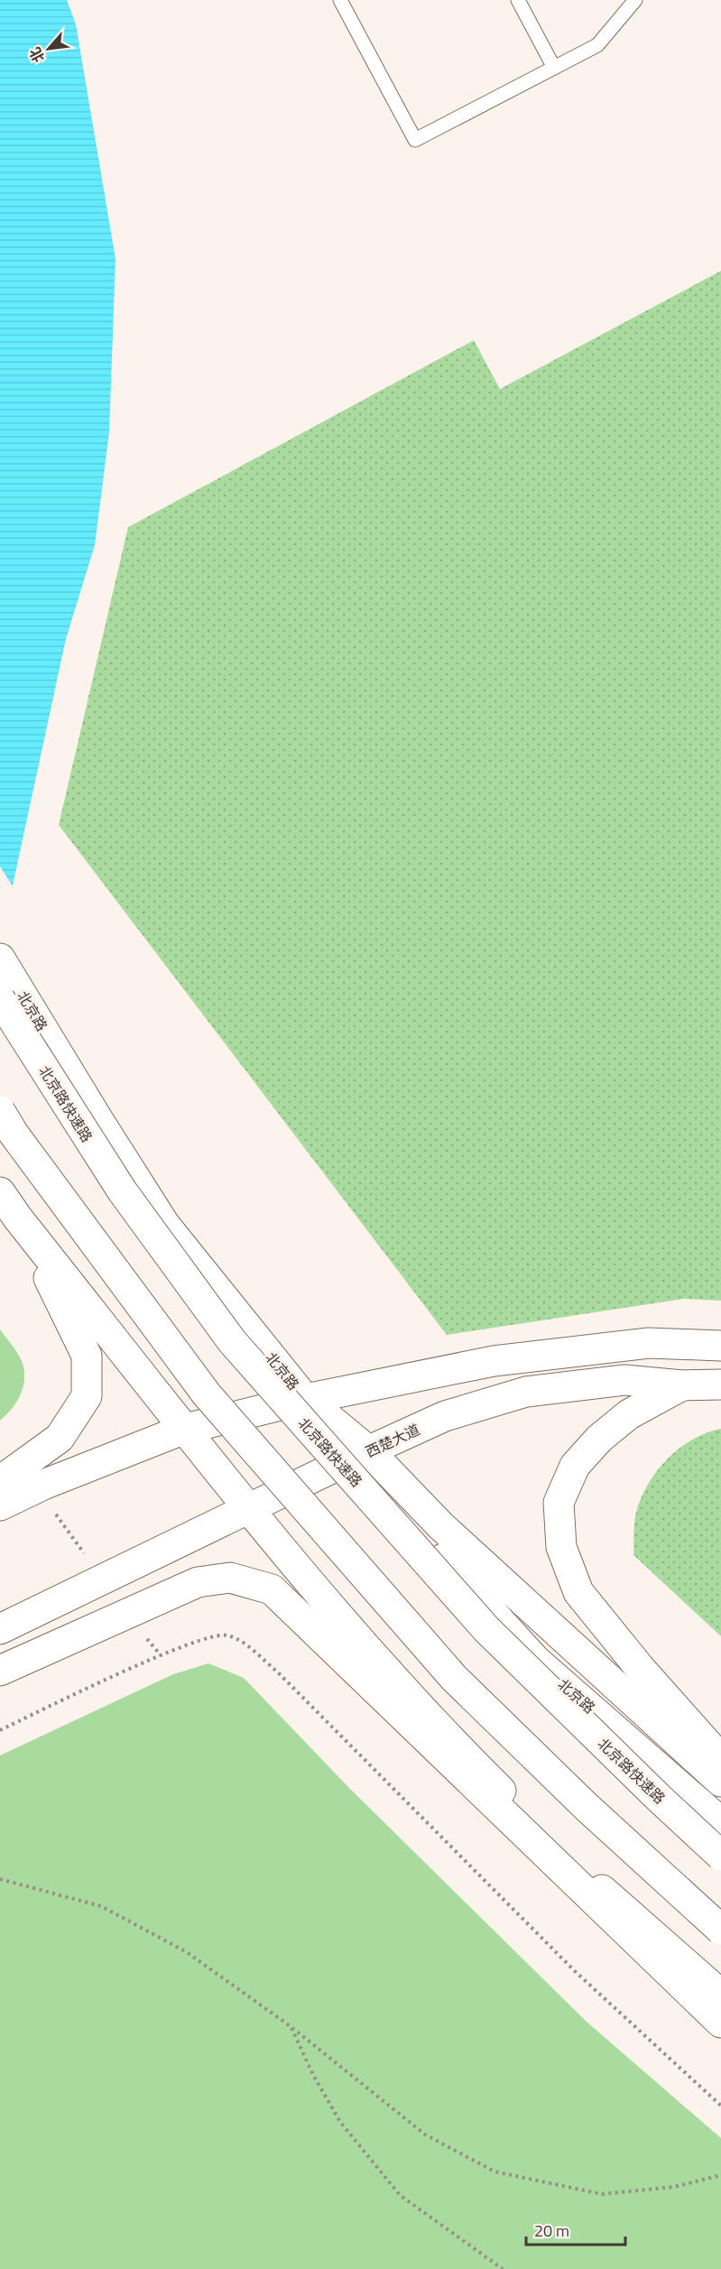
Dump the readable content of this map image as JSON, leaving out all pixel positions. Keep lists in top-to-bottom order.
{
  "streets": {
    "main road": ["北京路", "北京路快速路", "西楚大道"]
  },
  "crossings": [
    ["北京路", "北京路快速路"],
    ["北京路", "西楚大道"]
  ],
  "scale_bar": "20 m",
  "north": "bottom left"
}
